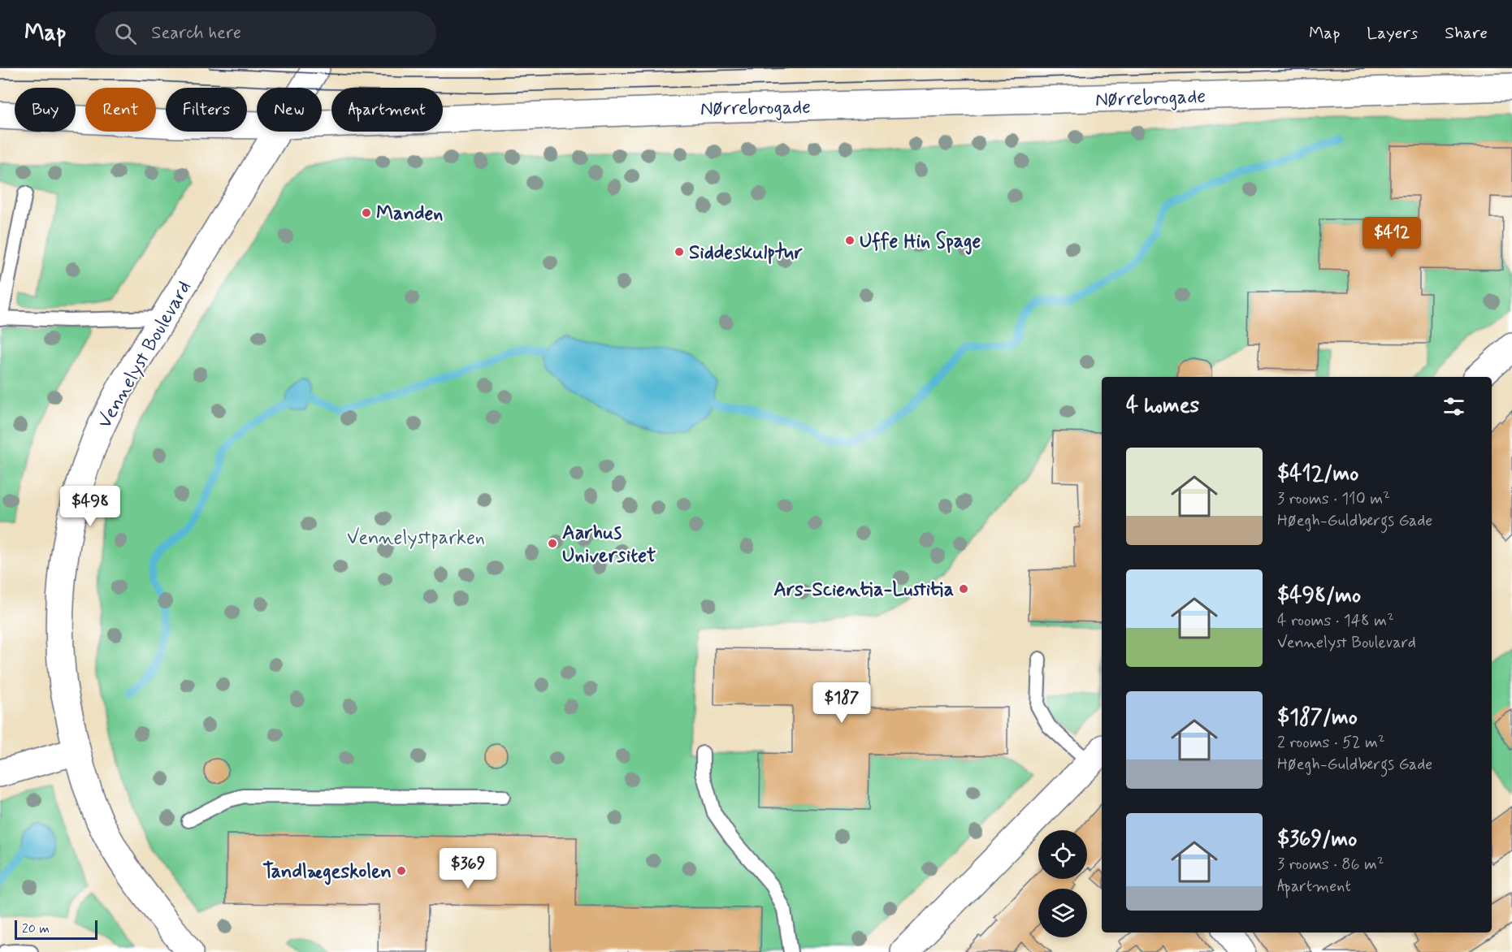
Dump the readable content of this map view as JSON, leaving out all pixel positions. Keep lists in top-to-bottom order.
{
  "streets": {
    "main road": ["Nørrebrogade", "Vennelyst Boulevard"]
  },
  "parks": ["Vennelystparken"],
  "places": [
    "Manden",
    "Uffe Hin Spage",
    "Siddeskulptur",
    "Aarhus Universitet",
    "Ars-Scientia-Lustitia",
    "Tandlægeskolen"
  ],
  "scale_bar": "20 m",
  "page": {
    "header": "Map",
    "search": "Search here",
    "nav": ["Map", "Layers", "Share"],
    "chip": [
      "Buy",
      "Rent",
      "Filters",
      "New",
      "Apartment"
    ],
    "price": [
      "$412",
      "$498",
      "$187",
      "$369"
    ],
    "heading": "4 homes",
    "list": [
      {
        "name": "$412/mo",
        "note": "3 rooms · 110 m² · Høegh-Guldbergs Gade"
      },
      {
        "name": "$498/mo",
        "note": "4 rooms · 148 m² · Vennelyst Boulevard"
      },
      {
        "name": "$187/mo",
        "note": "2 rooms · 52 m² · Høegh-Guldbergs Gade"
      },
      {
        "name": "$369/mo",
        "note": "3 rooms · 86 m² · Apartment"
      }
    ],
    "scale": "20 m"
  }
}
